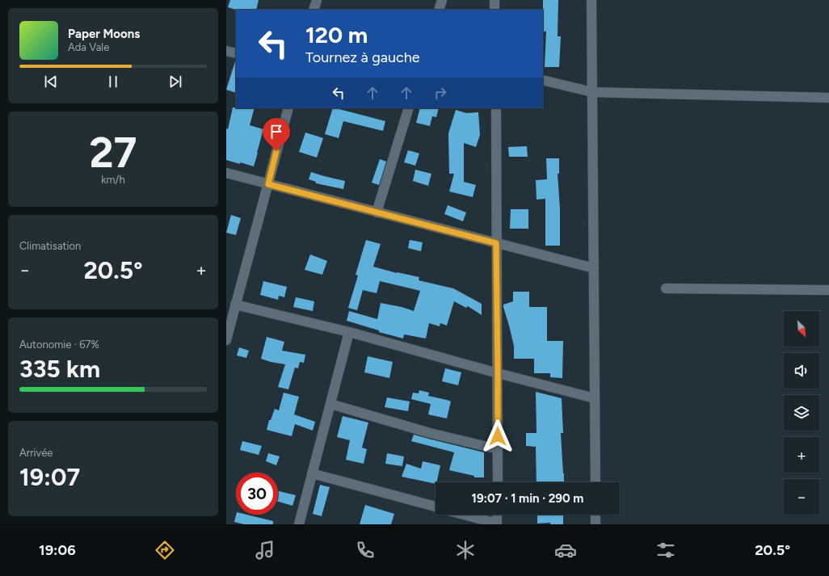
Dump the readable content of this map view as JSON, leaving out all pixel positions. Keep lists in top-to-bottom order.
{
  "north": "bottom right",
  "page": {
    "turn": ["120 m", "Tournez à gauche"],
    "song": ["Paper Moons", "Ada Vale"],
    "tile": [
      ["27", "km/h"],
      "Climatisation",
      ["Autonomie · 67%", "335 km"],
      ["Arrivée", "19:07"]
    ],
    "heat": ["−", "20.5°", "+"],
    "map_buttons": ["+", "−"],
    "limit": "30",
    "trip": "19:07 · 1 min · 290 m",
    "tabs": ["19:06", "20.5°"]
  }
}
